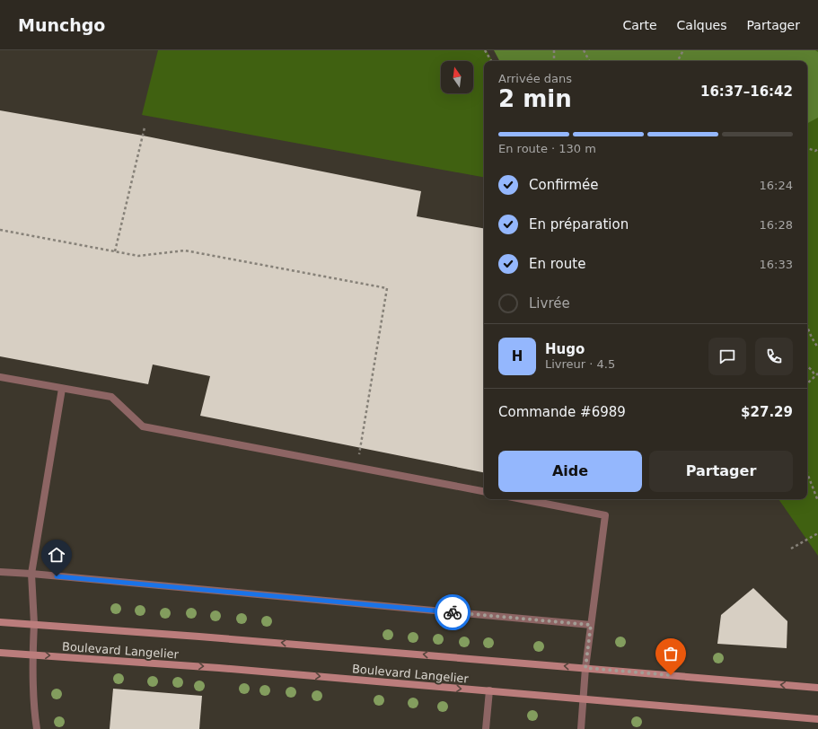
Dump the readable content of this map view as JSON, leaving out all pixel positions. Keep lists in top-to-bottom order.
{
  "streets": {
    "main road": ["Boulevard Langelier"]
  },
  "north": "top",
  "page": {
    "header": "Munchgo",
    "nav": ["Carte", "Calques", "Partager"],
    "heading": ["2 min", "Arrivée dans", "16:37–16:42"],
    "panel": [
      "Hugo",
      "Livreur · 4.5",
      "Commande #6989",
      "$27.29"
    ],
    "bar": "En route · 130 m",
    "list": [
      ["Confirmée", "16:24"],
      ["En préparation", "16:28"],
      ["En route", "16:33"],
      "Livrée"
    ],
    "round": "H",
    "buttons": ["Aide", "Partager"]
  }
}
